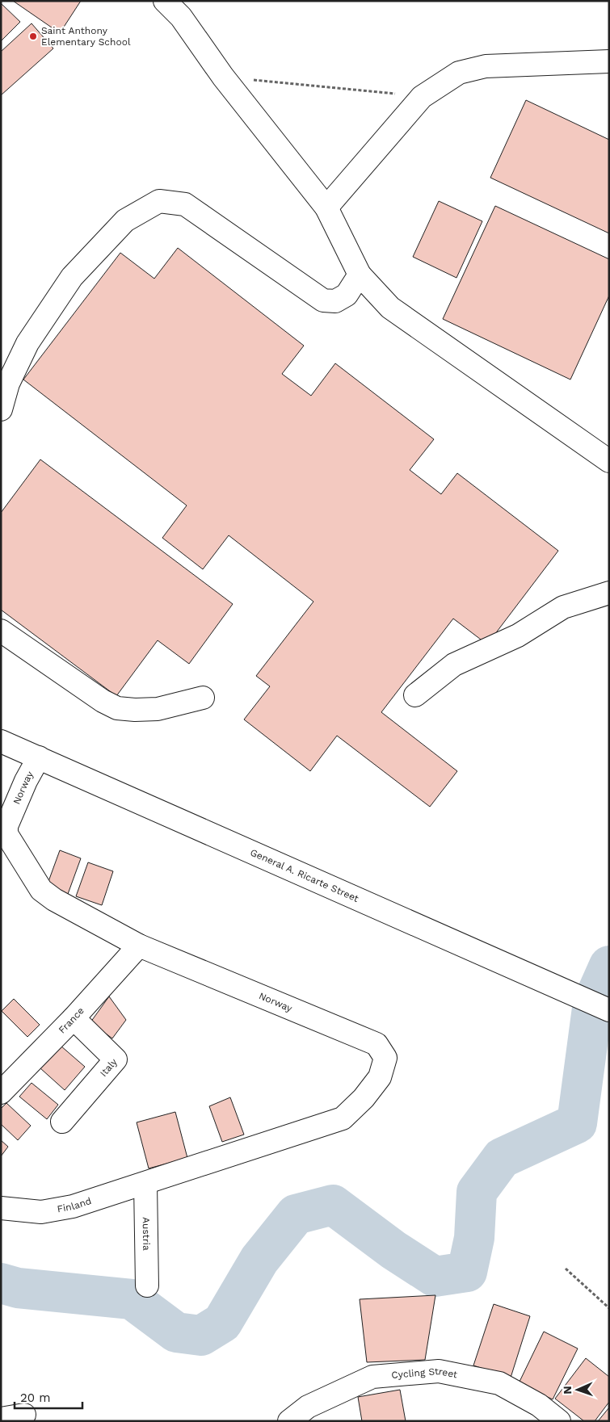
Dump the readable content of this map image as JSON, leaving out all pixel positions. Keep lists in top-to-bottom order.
{
  "streets": {
    "street": [
      "Norway",
      "General A. Ricarte Street",
      "France",
      "Italy",
      "Finland",
      "Austria",
      "Cycling Street"
    ]
  },
  "crossings": [
    ["Norway", "General A. Ricarte Street"],
    ["Norway", "France"],
    ["Norway", "Finland"],
    ["Norway", "Austria"],
    ["France", "Italy"],
    ["Finland", "Austria"]
  ],
  "places": ["Saint Anthony Elementary School"],
  "scale_bar": "20 m",
  "north": "left"
}
